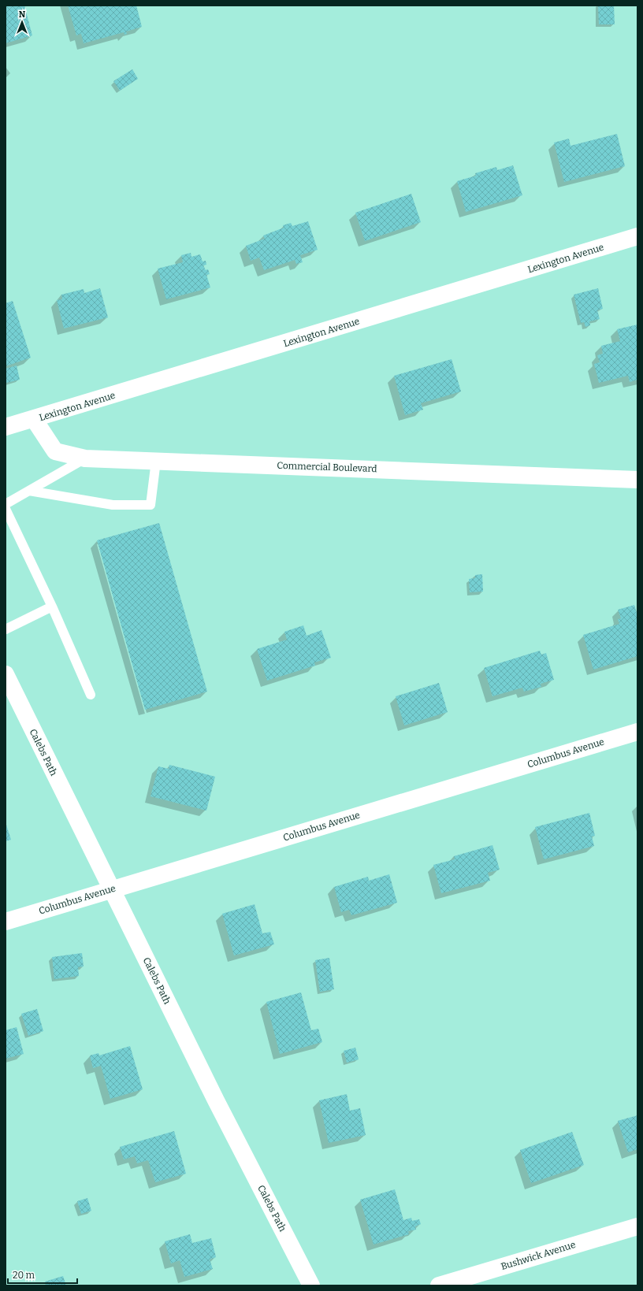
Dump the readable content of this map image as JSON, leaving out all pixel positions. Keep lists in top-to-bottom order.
{
  "streets": {
    "street": [
      "Lexington Avenue",
      "Commercial Boulevard",
      "Calebs Path",
      "Columbus Avenue",
      "Bushwick Avenue"
    ]
  },
  "crossings": [
    ["Lexington Avenue", "Commercial Boulevard"],
    ["Calebs Path", "Columbus Avenue"]
  ],
  "scale_bar": "20 m",
  "north": "top"
}
